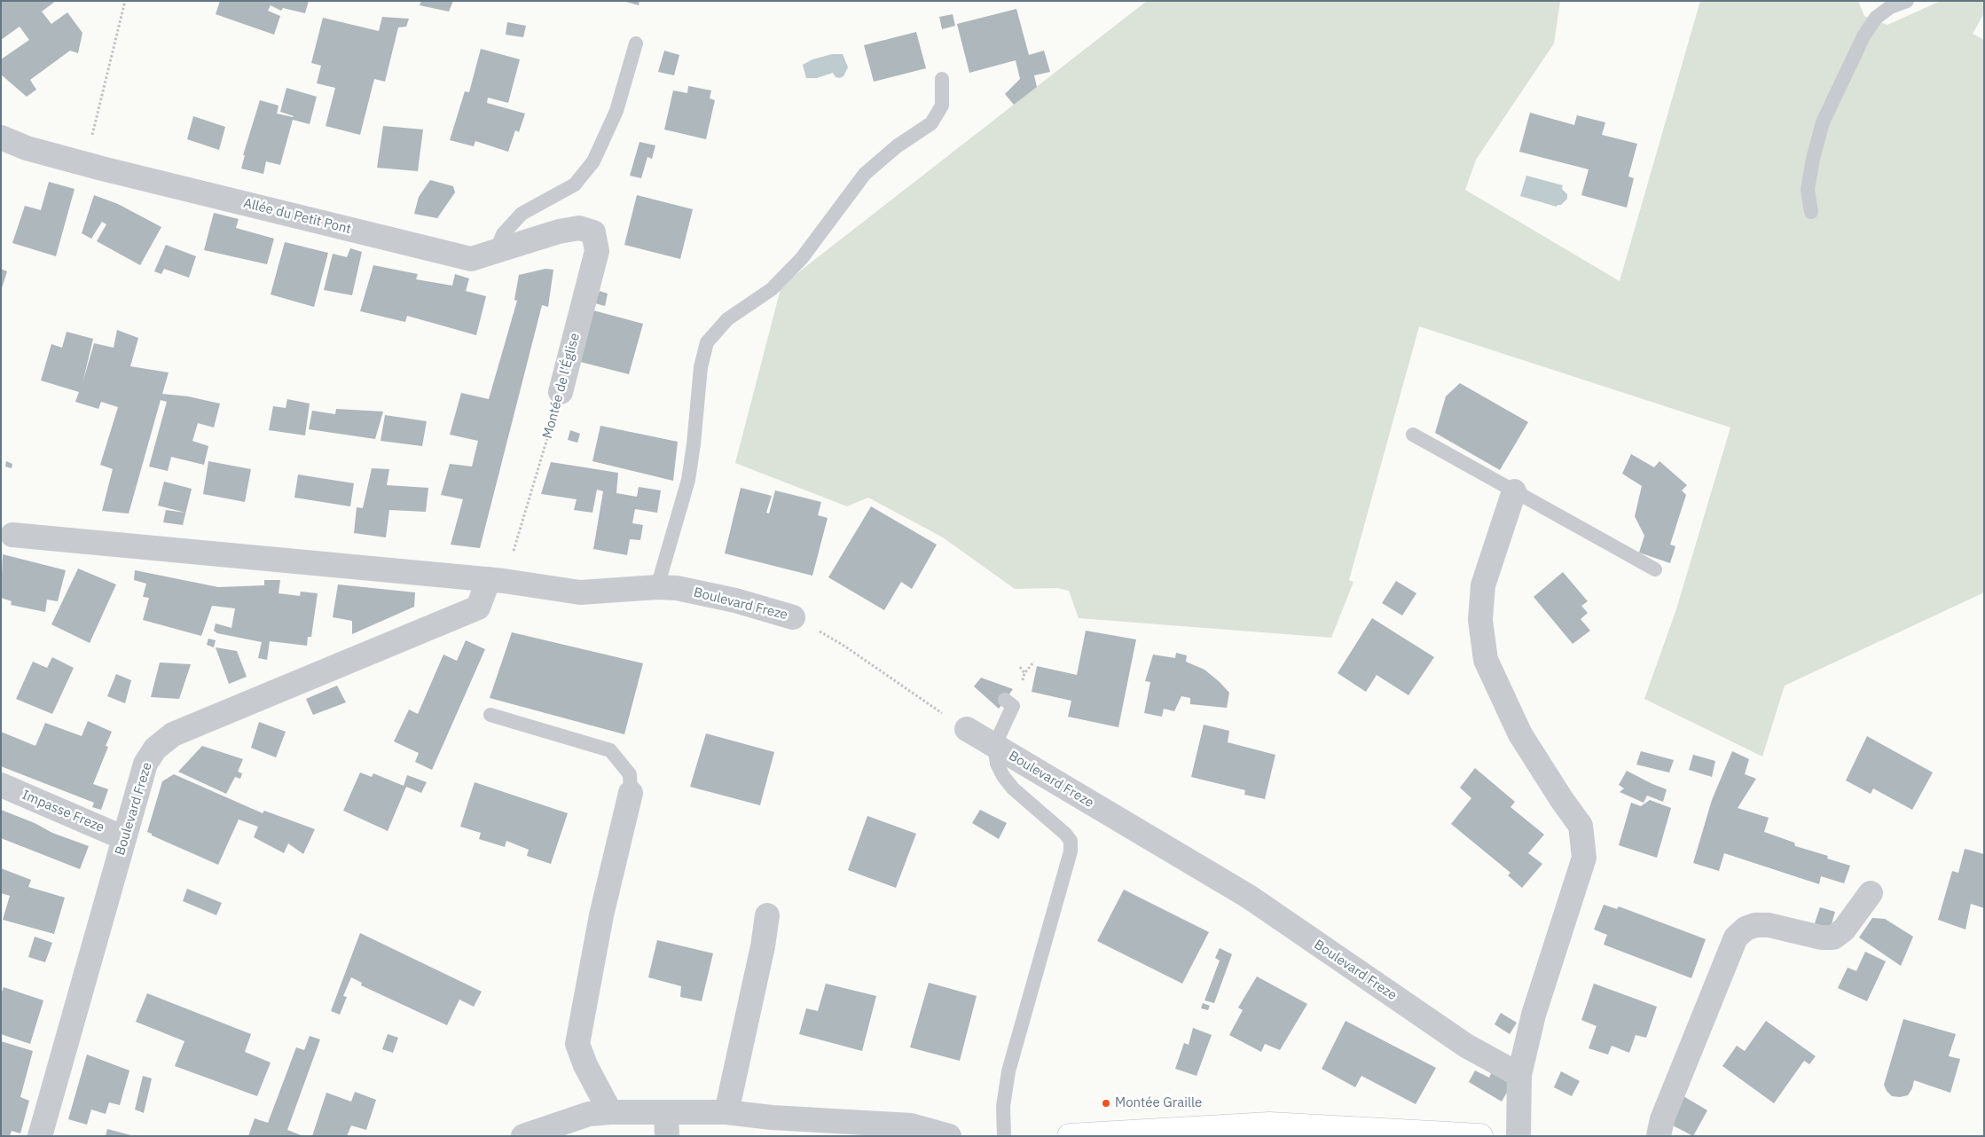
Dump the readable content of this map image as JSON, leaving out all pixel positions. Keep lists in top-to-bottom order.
{
  "streets": {
    "street": [
      "Allée du Petit Pont",
      "Montée de l'Église",
      "Boulevard Freze",
      "Impasse Freze"
    ]
  },
  "crossings": [
    ["Allée du Petit Pont", "Montée de l'Église"],
    ["Boulevard Freze", "Impasse Freze"]
  ],
  "places": ["Montée Graille"]
}
